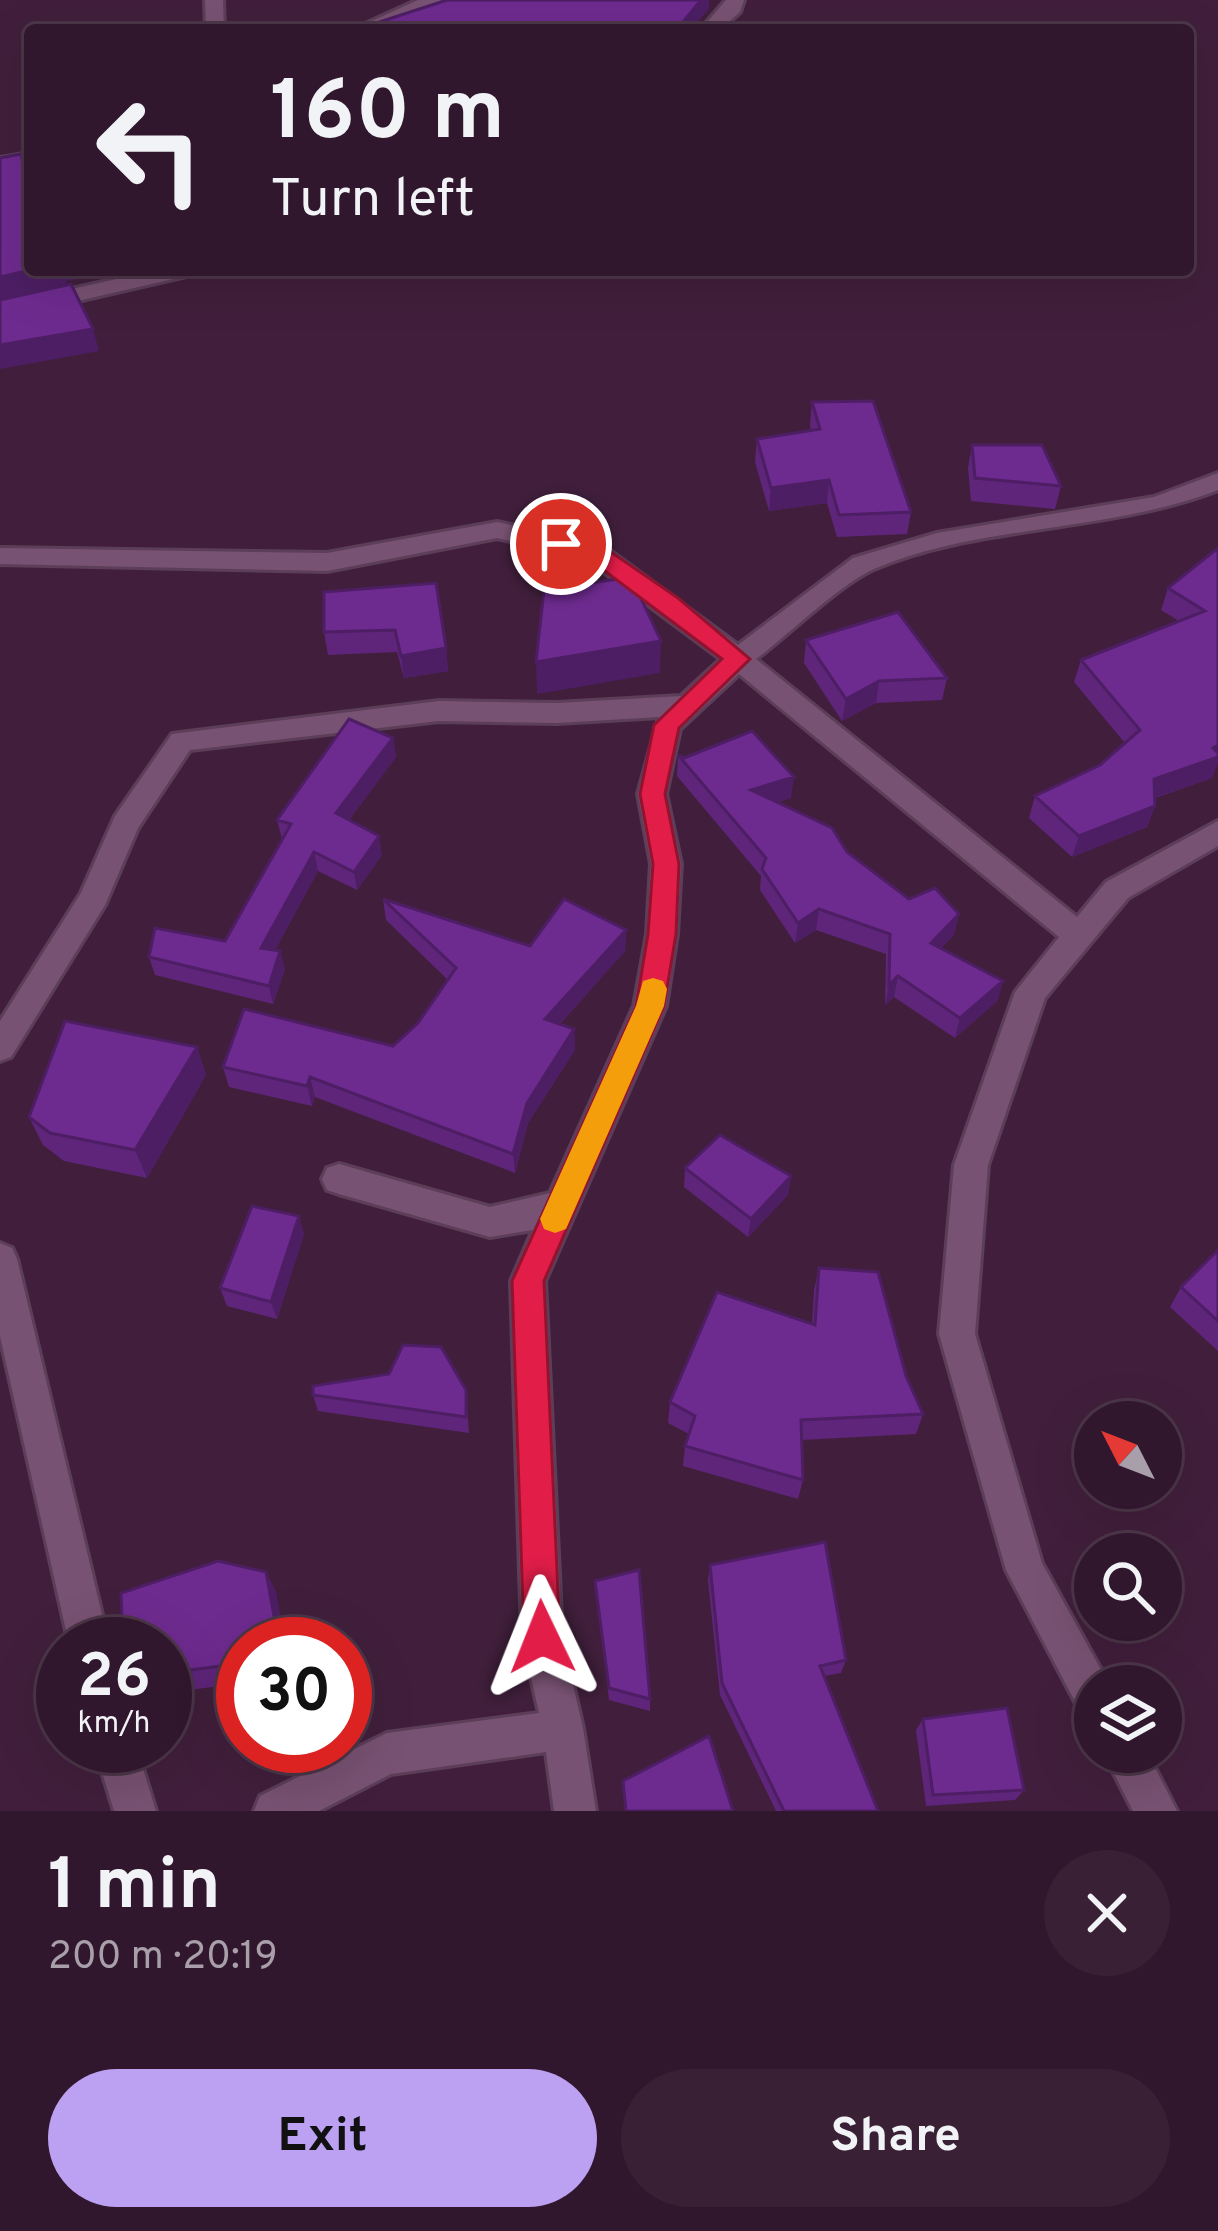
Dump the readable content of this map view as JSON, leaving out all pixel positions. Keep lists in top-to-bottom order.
{
  "north": "top left",
  "page": {
    "turn": ["160 m", "Turn left"],
    "speed": "26 km/h",
    "limit": "30",
    "heading": ["1 min", "200 m · 20:19"],
    "buttons": ["Exit", "Share"]
  }
}
